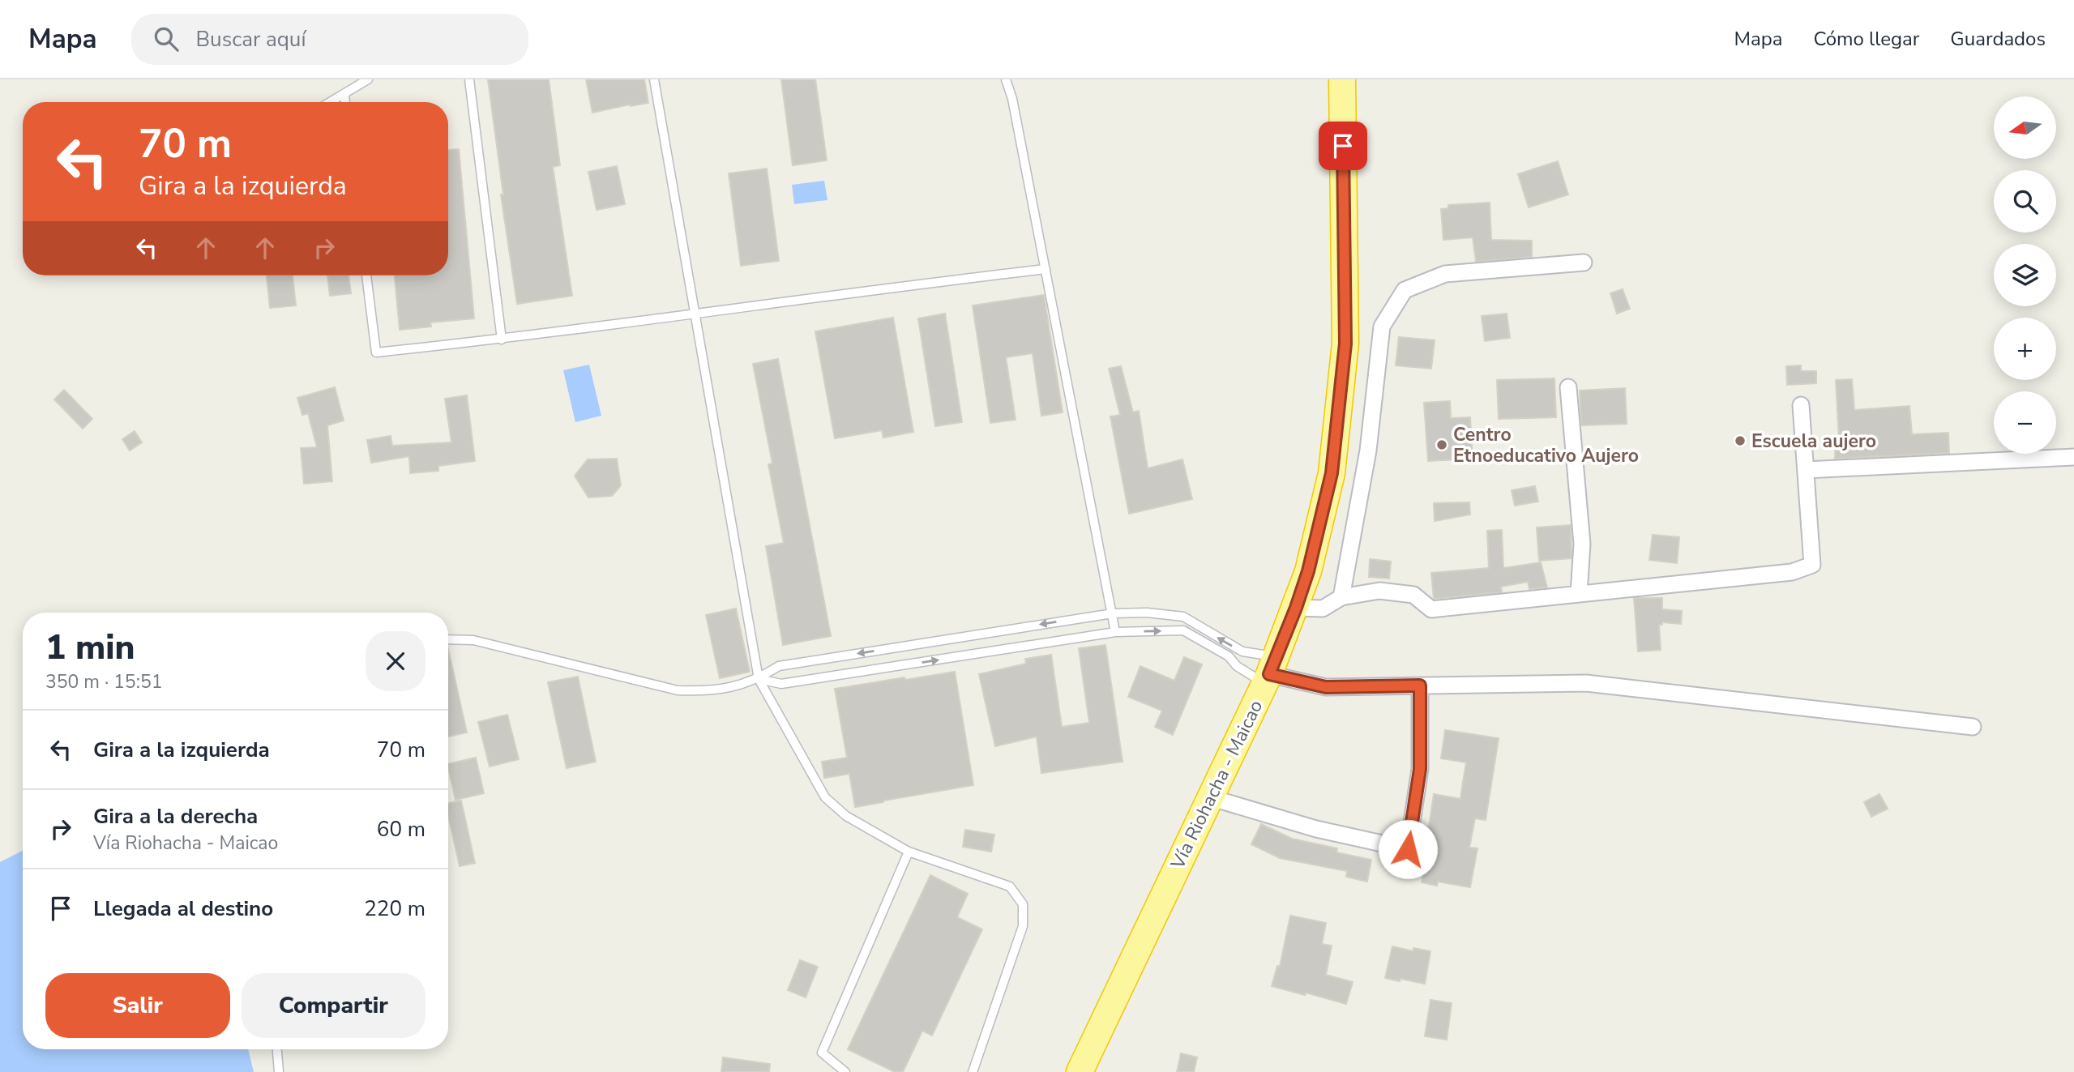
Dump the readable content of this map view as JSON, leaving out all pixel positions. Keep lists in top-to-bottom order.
{
  "streets": {
    "highway": ["Vía Riohacha - Maicao"]
  },
  "places": ["Escuela aujero", "Centro Etnoeducativo Aujero"],
  "north": "left",
  "page": {
    "header": "Mapa",
    "search": "Buscar aquí",
    "nav": ["Mapa", "Cómo llegar", "Guardados"],
    "map_buttons": ["+", "−"],
    "turn": ["70 m", "Gira a la izquierda"],
    "heading": ["1 min", "350 m · 15:51"],
    "list": [
      {
        "name": "Gira a la izquierda",
        "value": "70 m"
      },
      {
        "name": "Gira a la derecha",
        "note": "Vía Riohacha - Maicao",
        "value": "60 m"
      },
      {
        "name": "Llegada al destino",
        "value": "220 m"
      }
    ],
    "buttons": ["Salir", "Compartir"]
  }
}
